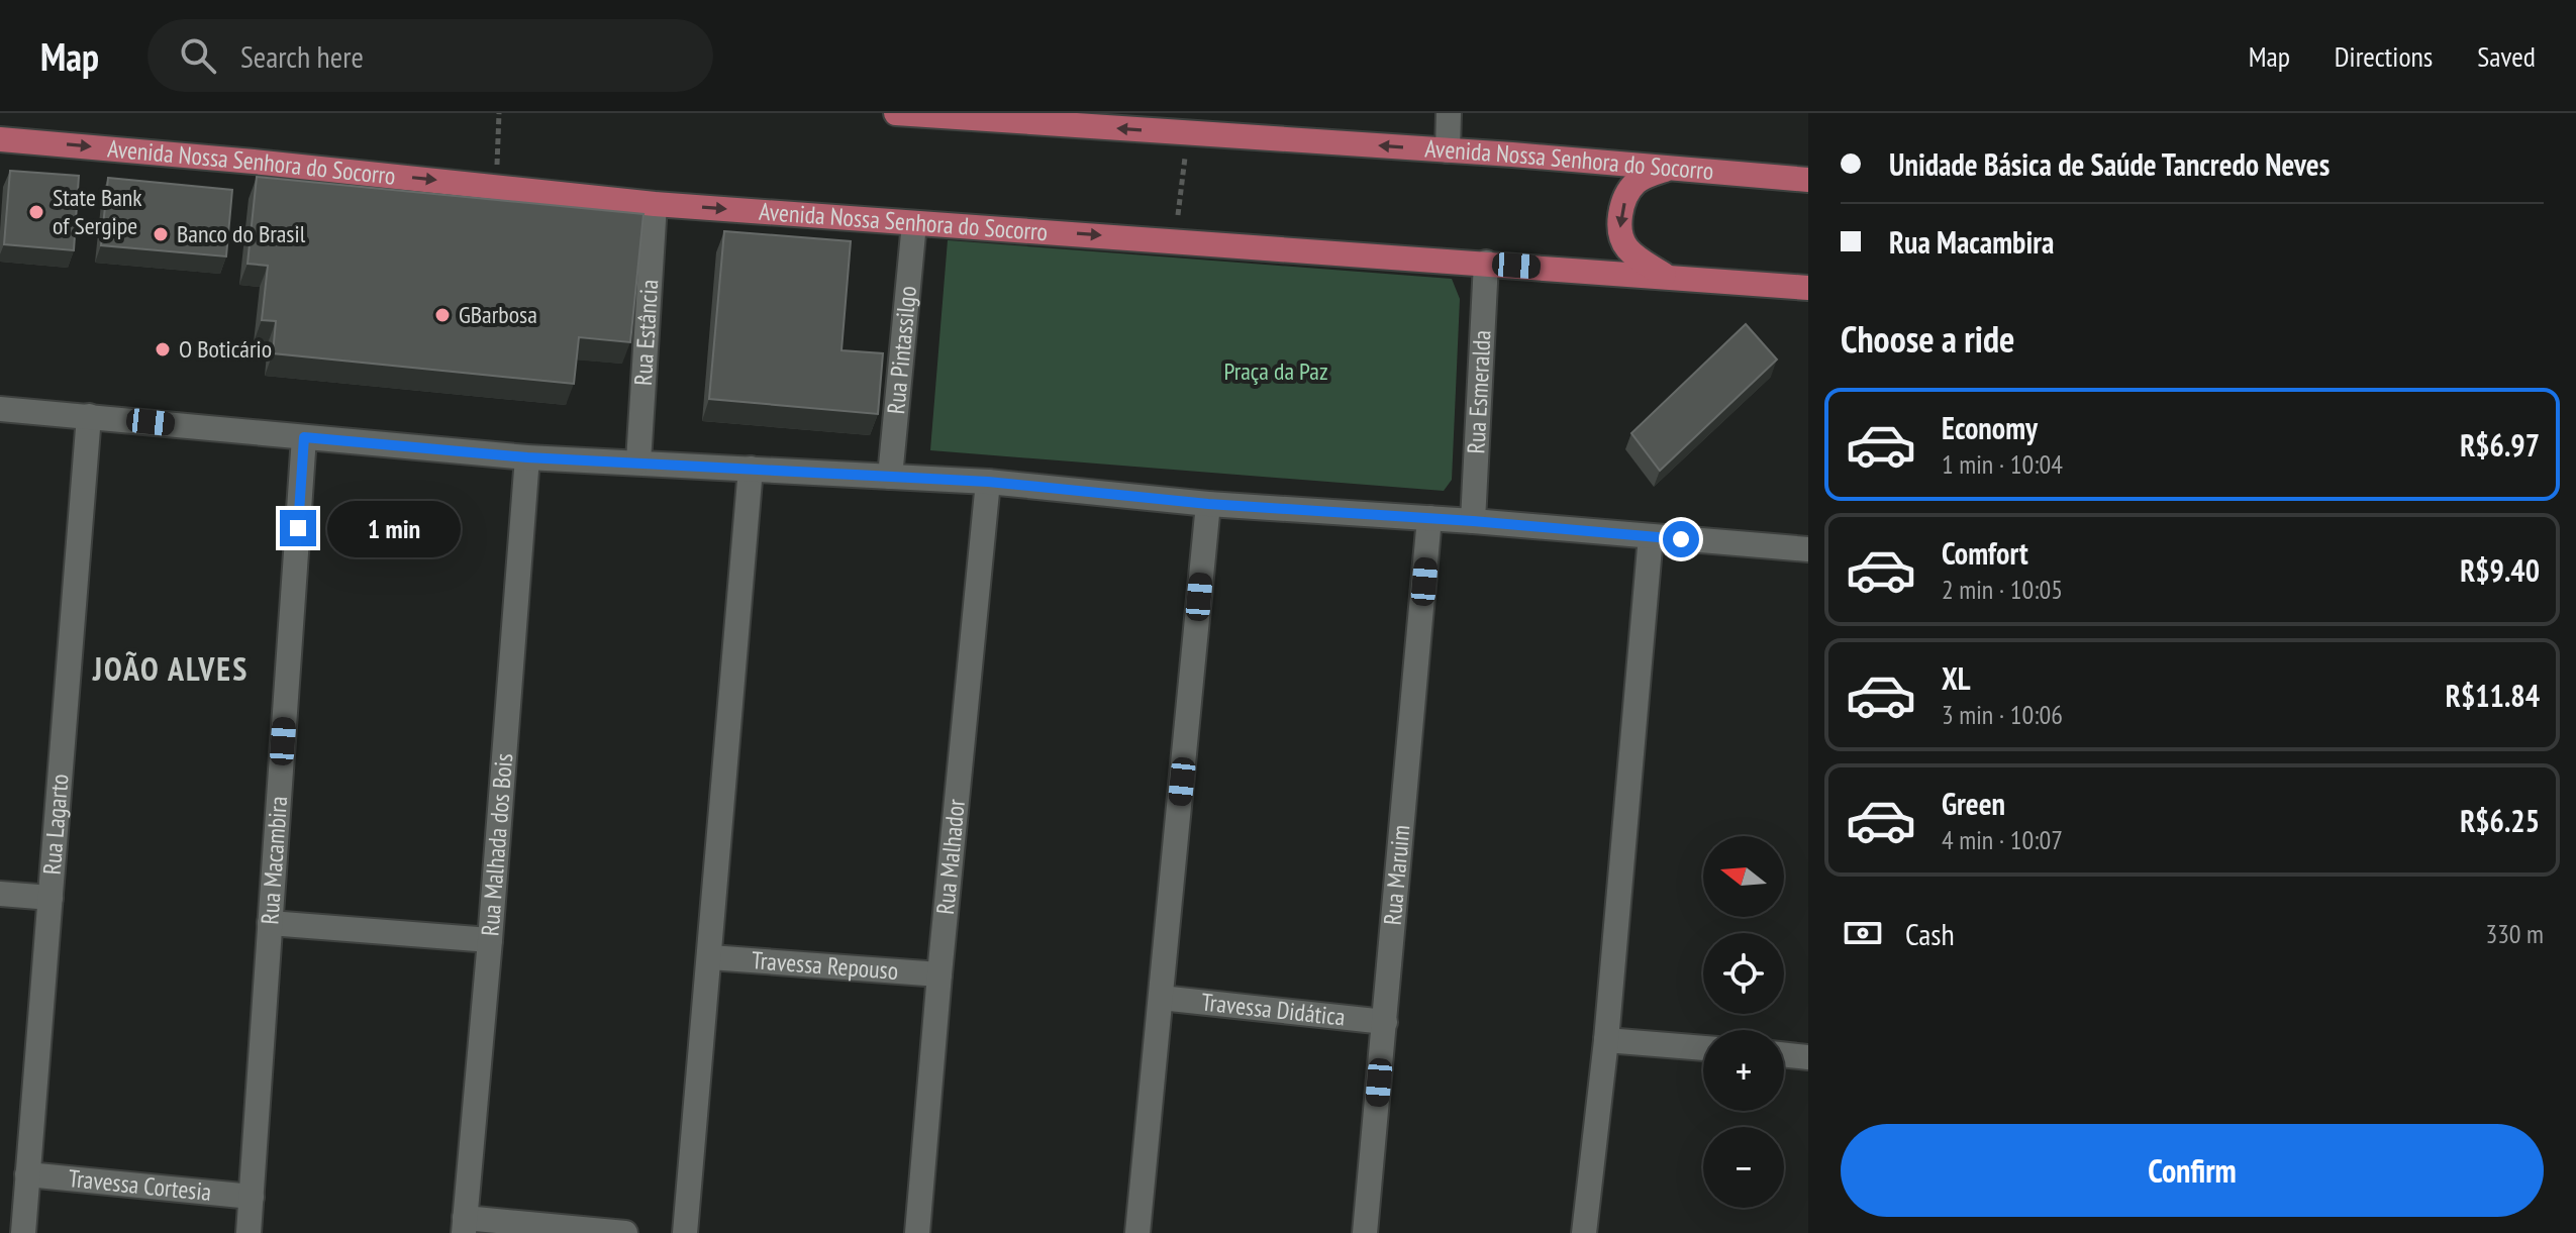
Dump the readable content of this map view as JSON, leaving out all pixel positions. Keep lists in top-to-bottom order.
{
  "streets": {
    "main road": ["Avenida Nossa Senhora do Socorro"],
    "street": [
      "Rua Estância",
      "Rua Pintassilgo",
      "Rua Esmeralda",
      "Rua Lagarto",
      "Rua Malhada dos Bois",
      "Rua Malhador",
      "Rua Macambira",
      "Rua Maruim",
      "Travessa Repouso",
      "Travessa Didática",
      "Travessa Cortesia"
    ]
  },
  "crossings": [
    ["Avenida Nossa Senhora do Socorro", "Rua Estância"],
    ["Avenida Nossa Senhora do Socorro", "Rua Pintassilgo"],
    ["Avenida Nossa Senhora do Socorro", "Rua Esmeralda"],
    ["Rua Lagarto", "Travessa Cortesia"],
    ["Rua Malhador", "Travessa Repouso"],
    ["Rua Macambira", "Travessa Cortesia"],
    ["Rua Maruim", "Travessa Didática"]
  ],
  "districts": ["JOÃO ALVES"],
  "parks": ["Praça da Paz"],
  "places": [
    "State Bank of Sergipe",
    "Banco do Brasil",
    "GBarbosa",
    "O Boticário"
  ],
  "north": "left",
  "page": {
    "header": "Map",
    "search": "Search here",
    "nav": ["Map", "Directions", "Saved"],
    "banner": ["Unidade Básica de Saúde Tancredo Neves", "Rua Macambira"],
    "heading": "Choose a ride",
    "list": [
      {
        "name": "Economy",
        "note": "1 min · 10:04",
        "value": "R$6.97"
      },
      {
        "name": "Comfort",
        "note": "2 min · 10:05",
        "value": "R$9.40"
      },
      {
        "name": "XL",
        "note": "3 min · 10:06",
        "value": "R$11.84"
      },
      {
        "name": "Green",
        "note": "4 min · 10:07",
        "value": "R$6.25"
      }
    ],
    "bubble": "1 min",
    "map_buttons": ["+", "−"],
    "pay": ["Cash", "330 m"],
    "buttons": "Confirm"
  }
}
